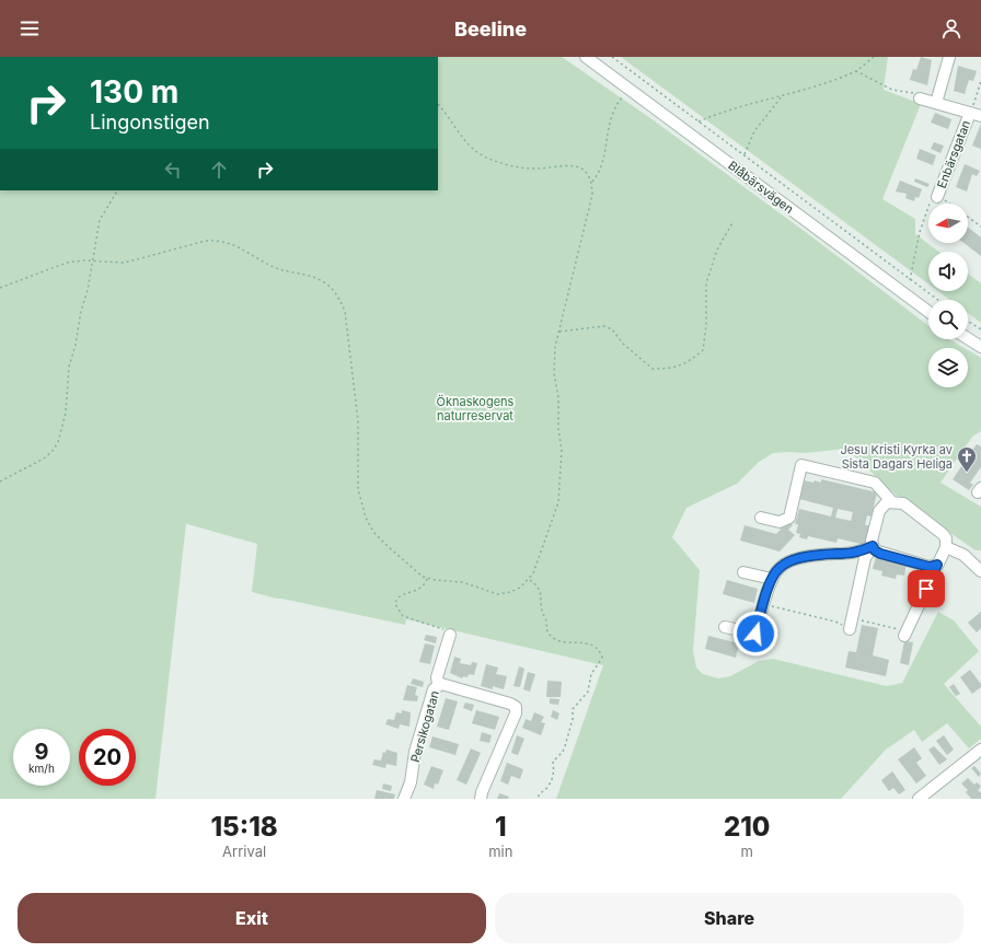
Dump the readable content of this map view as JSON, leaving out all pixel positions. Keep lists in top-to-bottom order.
{
  "streets": {
    "street": ["Enbärsgatan", "Blåbärsvägen", "Persikogatan"]
  },
  "parks": ["Öknaskogens naturreservat"],
  "places": {
    "church": ["Jesu Kristi Kyrka av Sista Dagars Heliga"]
  },
  "north": "left",
  "page": {
    "header": "Beeline",
    "turn": ["130 m", "Lingonstigen"],
    "speed": "9 km/h",
    "limit": "20",
    "eta": [
      "15:18",
      "Arrival",
      "1",
      "min",
      "210",
      "m"
    ],
    "buttons": ["Exit", "Share"]
  }
}
